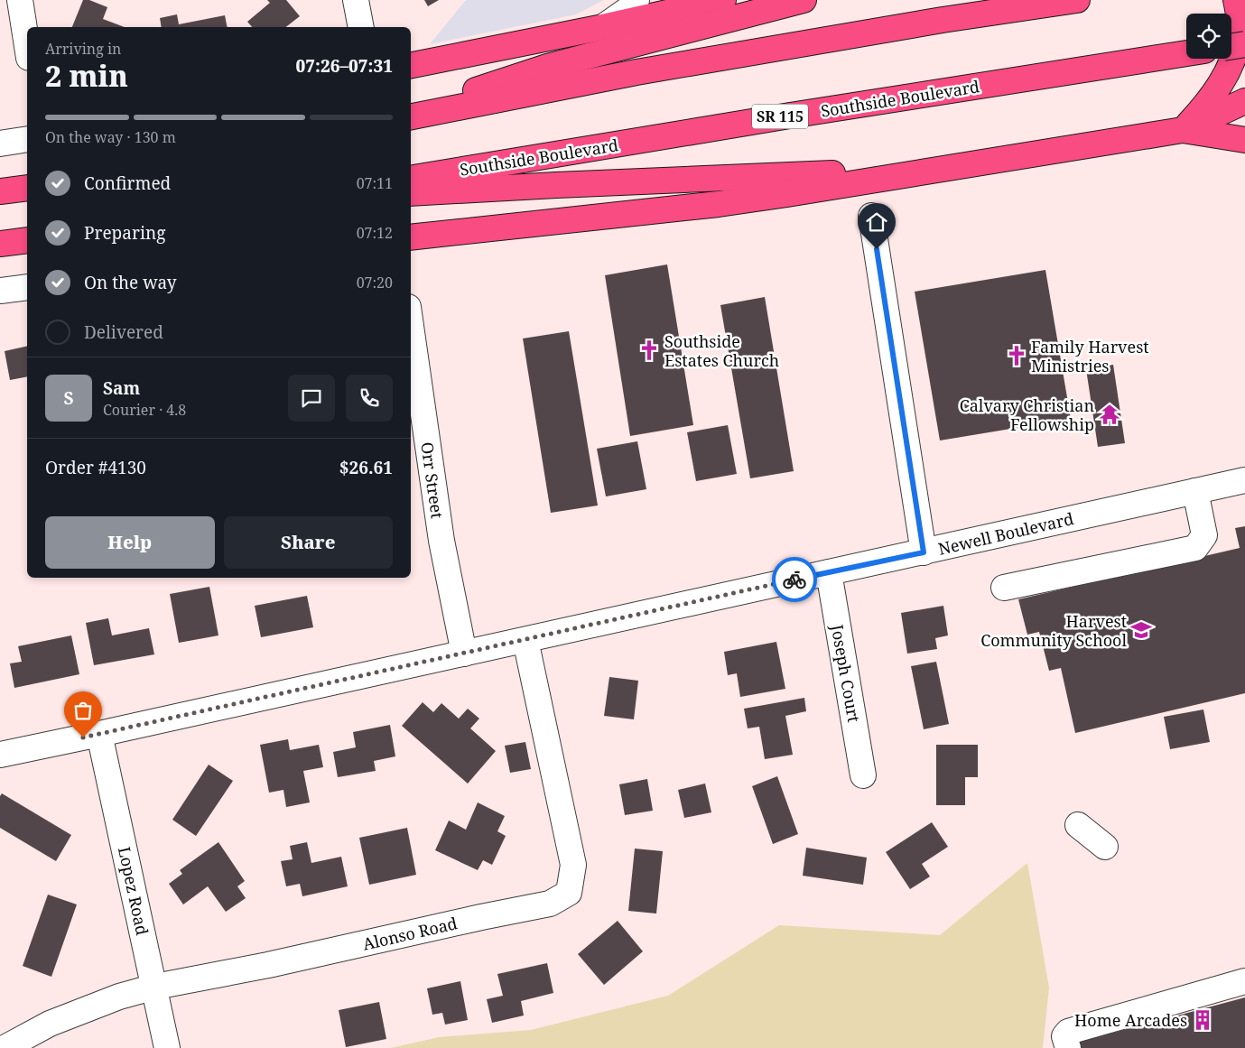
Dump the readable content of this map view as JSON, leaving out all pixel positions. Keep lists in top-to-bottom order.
{
  "streets": {
    "highway": ["Southside Boulevard", "SR 115"],
    "street": [
      "Orr Street",
      "Newell Boulevard",
      "Joseph Court",
      "Lopez Road",
      "Alonso Road"
    ]
  },
  "crossings": [
    ["Orr Street", "Newell Boulevard"],
    ["Newell Boulevard", "Joseph Court"],
    ["Newell Boulevard", "Lopez Road"],
    ["Newell Boulevard", "Alonso Road"],
    ["Lopez Road", "Alonso Road"]
  ],
  "places": {
    "church": ["Southside Estates Church", "Family Harvest Ministries"],
    "temple": ["Calvary Christian Fellowship"],
    "school or university": ["Harvest Community School"],
    "building": ["Home Arcades"]
  },
  "page": {
    "heading": ["2 min", "Arriving in", "07:26–07:31"],
    "panel": [
      "Sam",
      "Courier · 4.8",
      "Order #4130",
      "$26.61"
    ],
    "bar": "On the way · 130 m",
    "list": [
      ["Confirmed", "07:11"],
      ["Preparing", "07:12"],
      ["On the way", "07:20"],
      "Delivered"
    ],
    "round": "S",
    "buttons": ["Help", "Share"]
  }
}
